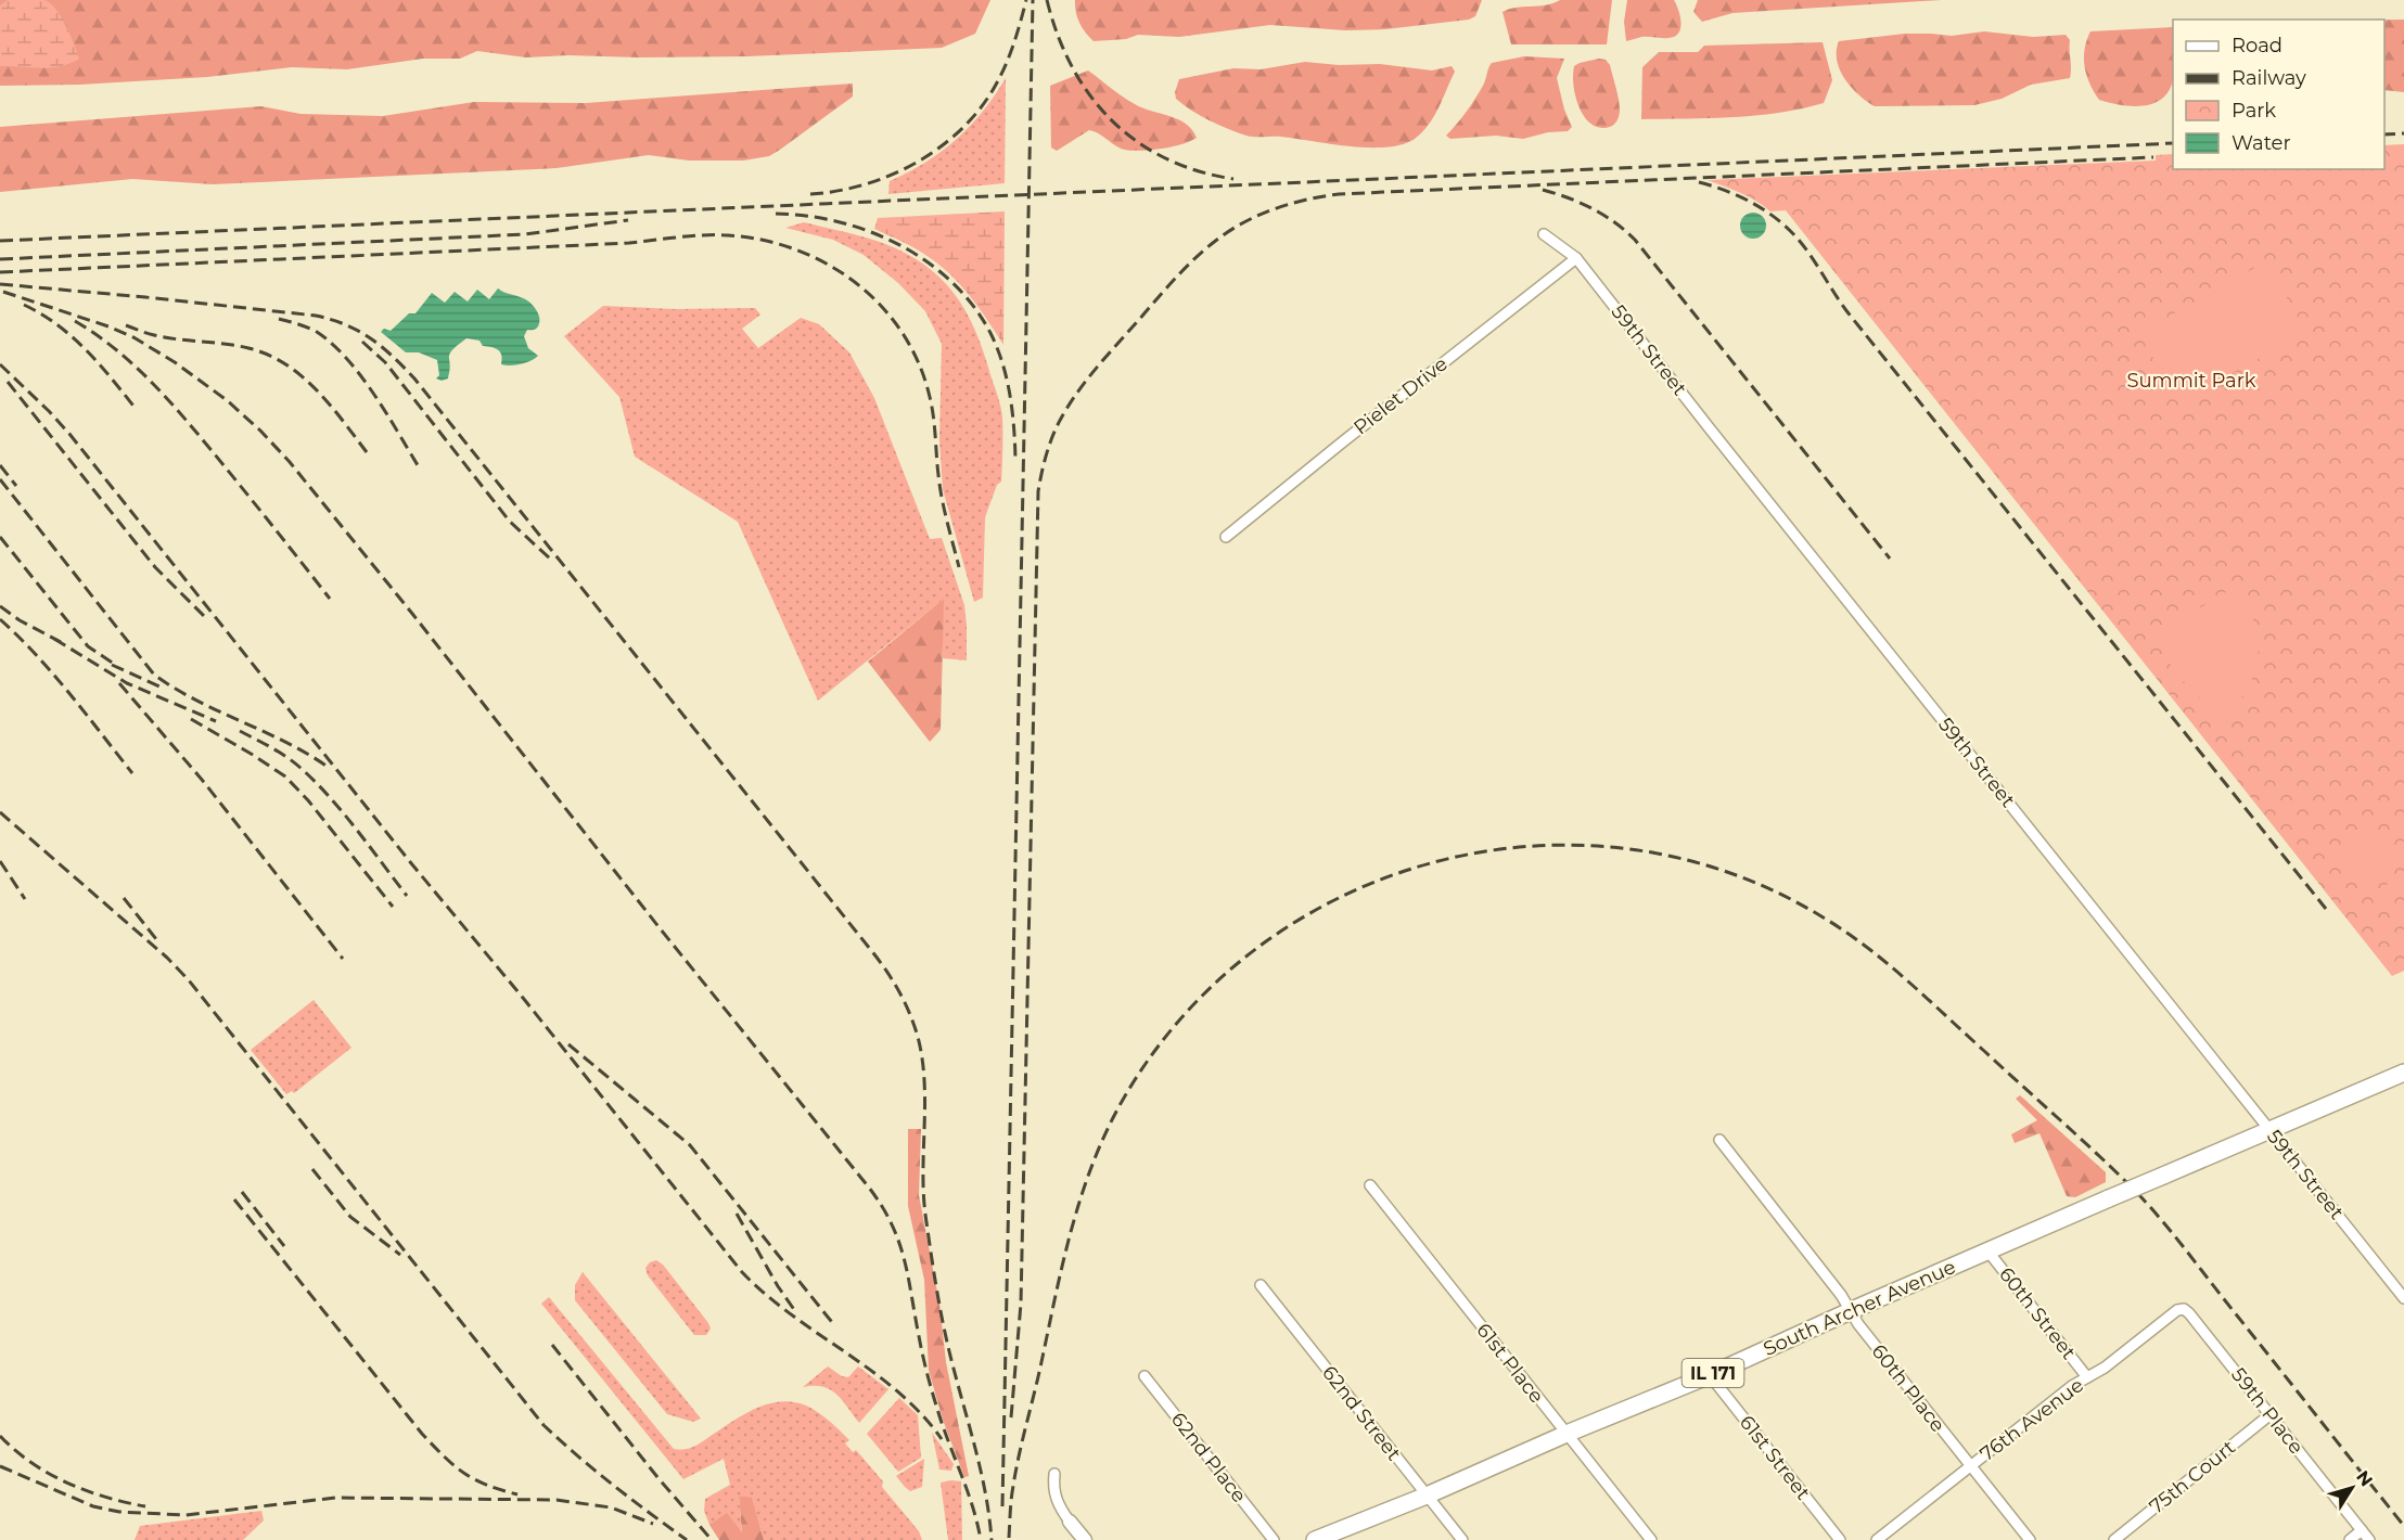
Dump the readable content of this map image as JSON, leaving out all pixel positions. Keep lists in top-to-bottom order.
{
  "streets": {
    "main road": ["South Archer Avenue", "IL 171"],
    "street": [
      "59th Street",
      "Pielet Drive",
      "60th Street",
      "61st Place",
      "60th Place",
      "59th Place",
      "62nd Street",
      "76th Avenue",
      "62nd Place",
      "61st Street",
      "75th Court"
    ]
  },
  "crossings": [
    ["59th Street", "Pielet Drive"],
    ["59th Street", "South Archer Avenue"],
    ["South Archer Avenue", "60th Street"],
    ["South Archer Avenue", "61st Place"],
    ["South Archer Avenue", "60th Place"],
    ["South Archer Avenue", "62nd Street"],
    ["South Archer Avenue", "61st Street"],
    ["60th Street", "76th Avenue"],
    ["60th Place", "76th Avenue"],
    ["59th Place", "76th Avenue"],
    ["59th Place", "75th Court"]
  ],
  "parks": ["Summit Park"],
  "legend": [
    "Road",
    "Railway",
    "Park",
    "Water"
  ],
  "north": "top right"
}
